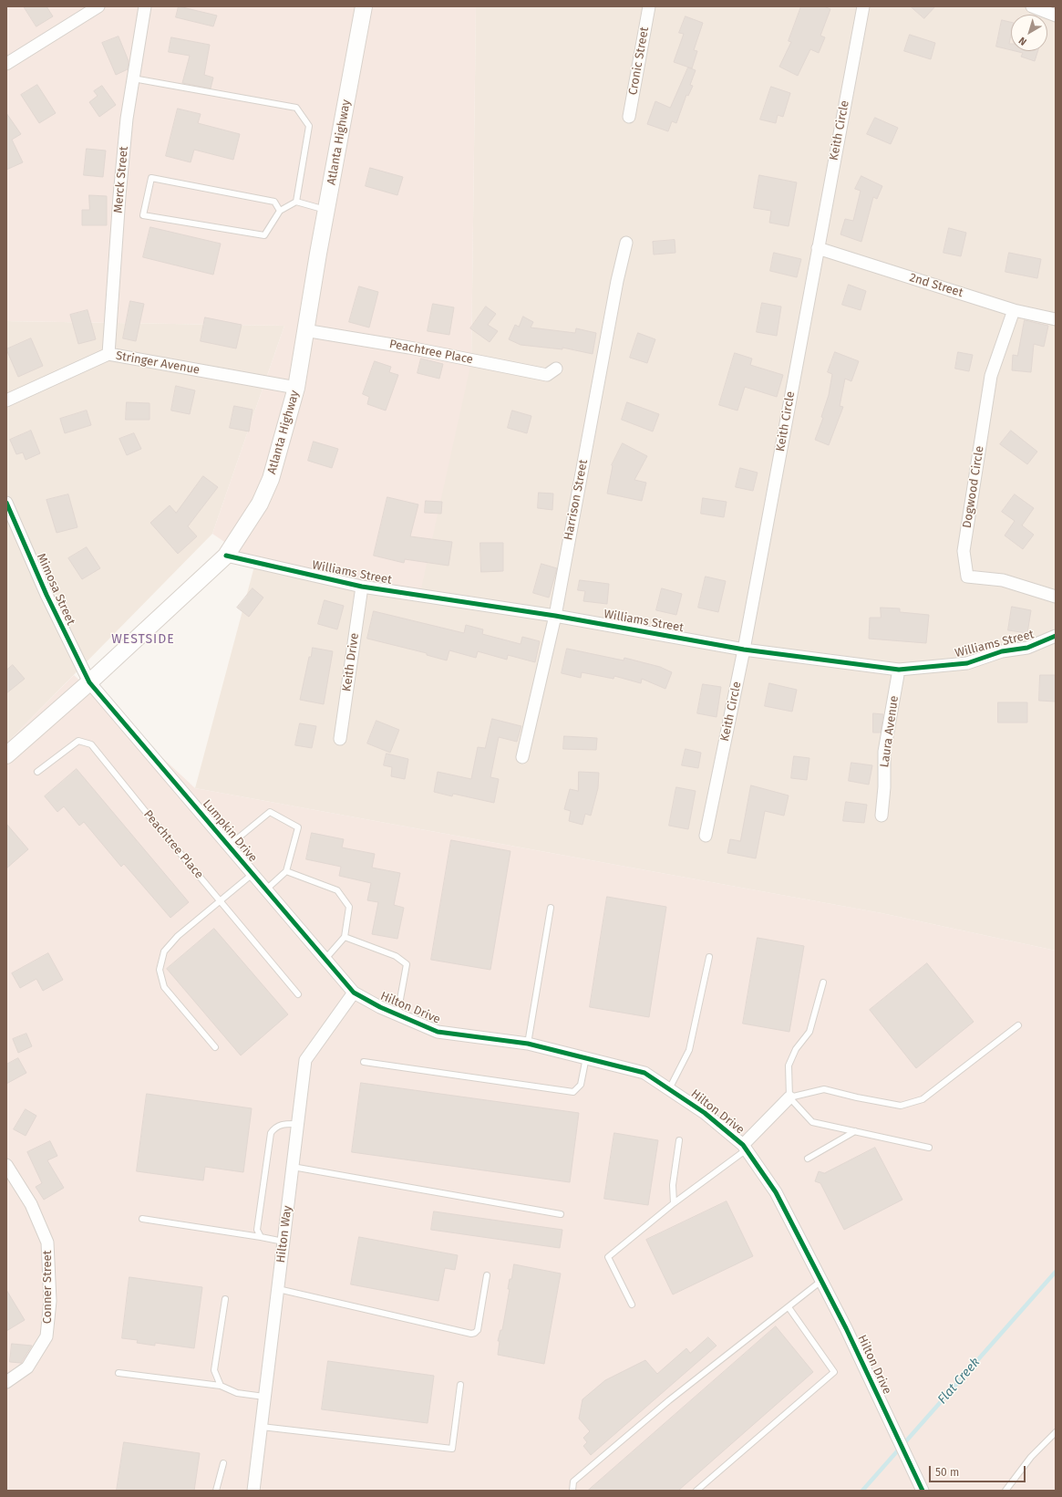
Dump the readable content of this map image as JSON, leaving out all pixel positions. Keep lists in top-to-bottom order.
{
  "streets": {
    "main road": ["Atlanta Highway"],
    "street": [
      "Cronic Street",
      "Keith Circle",
      "Merck Street",
      "2nd Street",
      "Peachtree Place",
      "Stringer Avenue",
      "Dogwood Circle",
      "Harrison Street",
      "Williams Street",
      "Mimosa Street",
      "Keith Drive",
      "Laura Avenue",
      "Lumpkin Drive",
      "Hilton Drive",
      "Hilton Way",
      "Conner Street"
    ]
  },
  "crossings": [
    ["Keith Circle", "2nd Street"],
    ["Keith Circle", "Williams Street"],
    ["Atlanta Highway", "Peachtree Place"],
    ["Atlanta Highway", "Stringer Avenue"],
    ["Atlanta Highway", "Williams Street"],
    ["Atlanta Highway", "Mimosa Street"],
    ["Atlanta Highway", "Lumpkin Drive"],
    ["Merck Street", "Stringer Avenue"],
    ["2nd Street", "Dogwood Circle"],
    ["Harrison Street", "Williams Street"],
    ["Williams Street", "Keith Drive"],
    ["Williams Street", "Laura Avenue"],
    ["Mimosa Street", "Lumpkin Drive"],
    ["Lumpkin Drive", "Hilton Drive"],
    ["Lumpkin Drive", "Hilton Way"],
    ["Hilton Drive", "Hilton Way"]
  ],
  "districts": ["WESTSIDE"],
  "water": ["Flat Creek"],
  "scale_bar": "50 m",
  "north": "bottom left"
}
